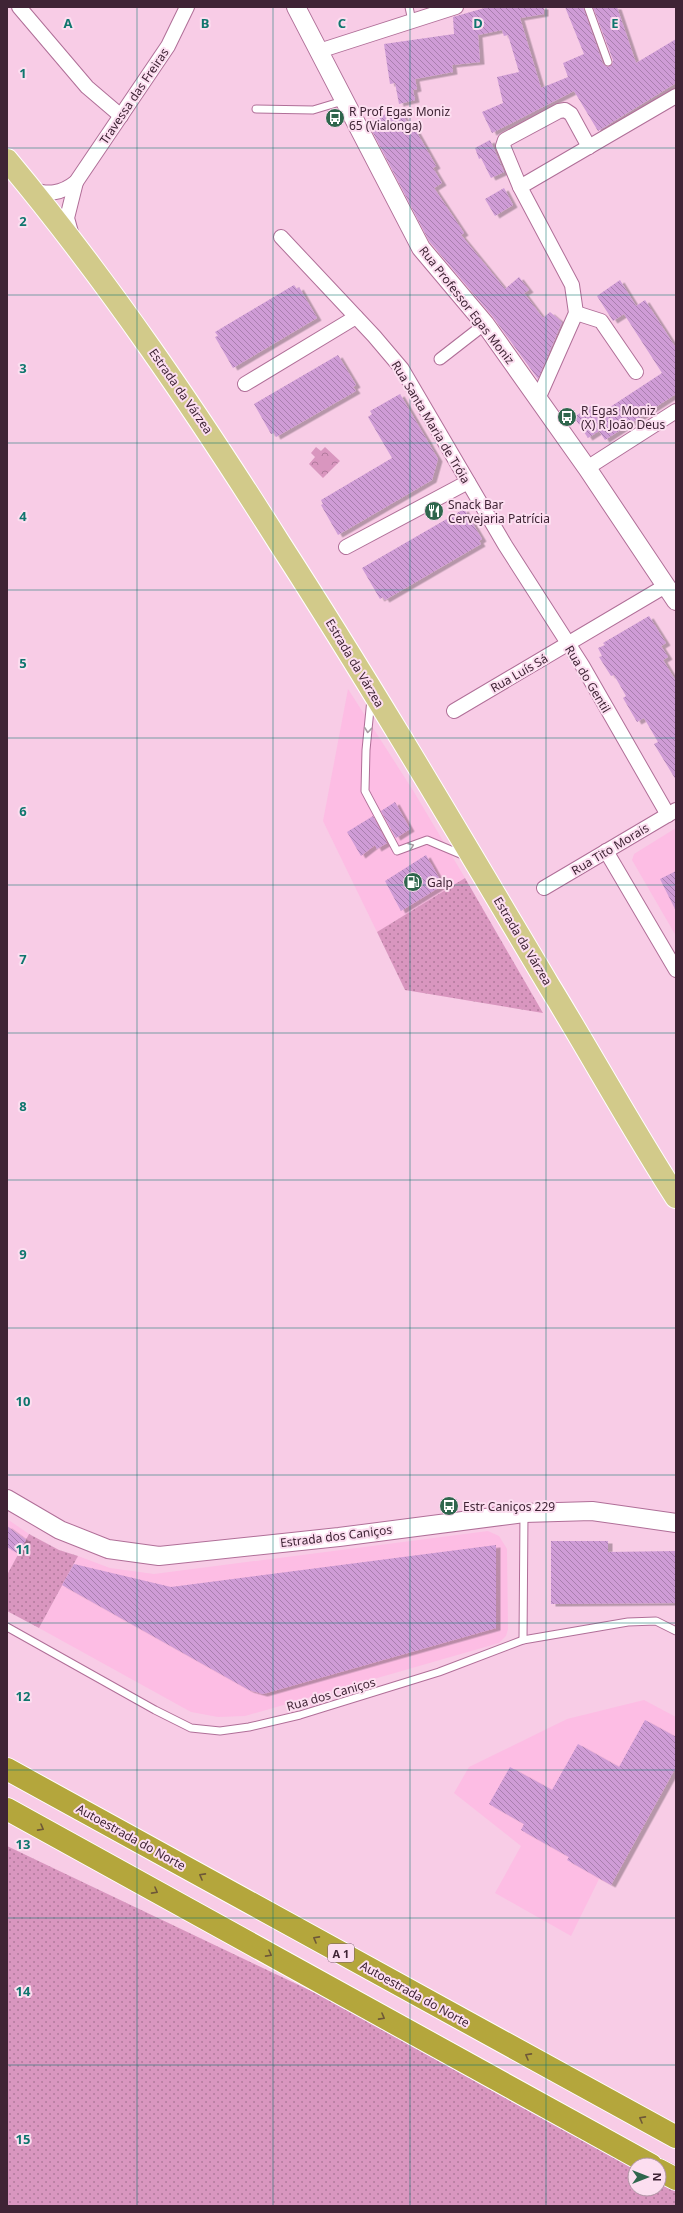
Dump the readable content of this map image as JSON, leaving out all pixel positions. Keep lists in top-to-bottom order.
{
  "streets": {
    "highway": ["Autoestrada do Norte", "A 1"],
    "main road": ["Estrada da Várzea"],
    "street": [
      "Travessa das Freiras",
      "Rua Professor Egas Moniz",
      "Rua Santa Maria de Tróia",
      "Rua Luís Sá",
      "Rua do Gentil",
      "Rua Tito Morais",
      "Estrada dos Caniços"
    ],
    "lane": ["Rua dos Caniços"]
  },
  "crossings": [
    ["Travessa das Freiras", "Estrada da Várzea"],
    ["Rua Professor Egas Moniz", "Rua Luís Sá"],
    ["Rua Santa Maria de Tróia", "Rua do Gentil"],
    ["Rua Luís Sá", "Rua do Gentil"],
    ["Rua do Gentil", "Rua Tito Morais"]
  ],
  "places": {
    "bus stop": ["R Prof Egas Moniz 65 (Vialonga)", "R Egas Moniz (X) R João Deus", "Estr Caniços 229"],
    "restaurant": ["Snack Bar Cervejaria Patrícia"],
    "fuel station": ["Galp"]
  },
  "north": "right",
  "grid": {
    "columns": [
      "A",
      "B",
      "C",
      "D",
      "E"
    ],
    "rows": [
      "1",
      "2",
      "3",
      "4",
      "5",
      "6",
      "7",
      "8",
      "9",
      "10",
      "11",
      "12",
      "13",
      "14",
      "15"
    ]
  }
}
